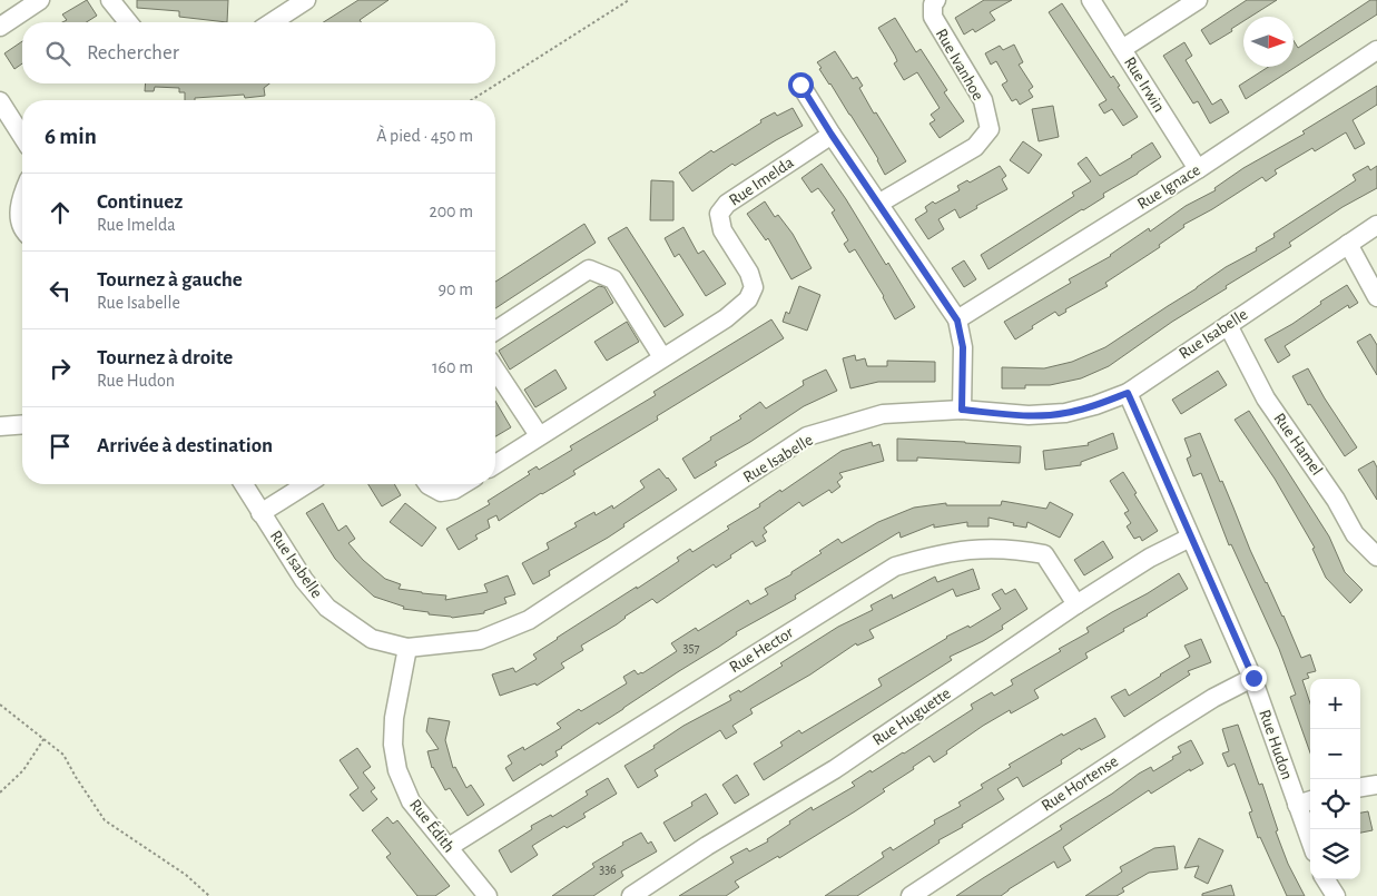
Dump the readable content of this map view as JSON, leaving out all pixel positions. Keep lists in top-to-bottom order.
{
  "streets": {
    "street": [
      "Rue Ivanhoe",
      "Rue Irwin",
      "Rue Imelda",
      "Rue Ignace",
      "Rue Isabelle",
      "Rue Hamel",
      "Rue Hector",
      "Rue Huguette",
      "Rue Hudon",
      "Rue Hortense",
      "Rue Édith"
    ]
  },
  "crossings": [
    ["Rue Irwin", "Rue Ignace"],
    ["Rue Isabelle", "Rue Hamel"],
    ["Rue Isabelle", "Rue Hudon"],
    ["Rue Isabelle", "Rue Édith"],
    ["Rue Hector", "Rue Huguette"],
    ["Rue Hector", "Rue Édith"],
    ["Rue Huguette", "Rue Hudon"],
    ["Rue Hudon", "Rue Hortense"]
  ],
  "house_numbers": ["357", "336"],
  "north": "right",
  "page": {
    "search": "Rechercher",
    "heading": ["6 min", "À pied · 450 m"],
    "list": [
      ["Continuez", "Rue Imelda", "200 m"],
      ["Tournez à gauche", "Rue Isabelle", "90 m"],
      ["Tournez à droite", "Rue Hudon", "160 m"],
      "Arrivée à destination"
    ],
    "map_buttons": ["+", "−"]
  }
}
